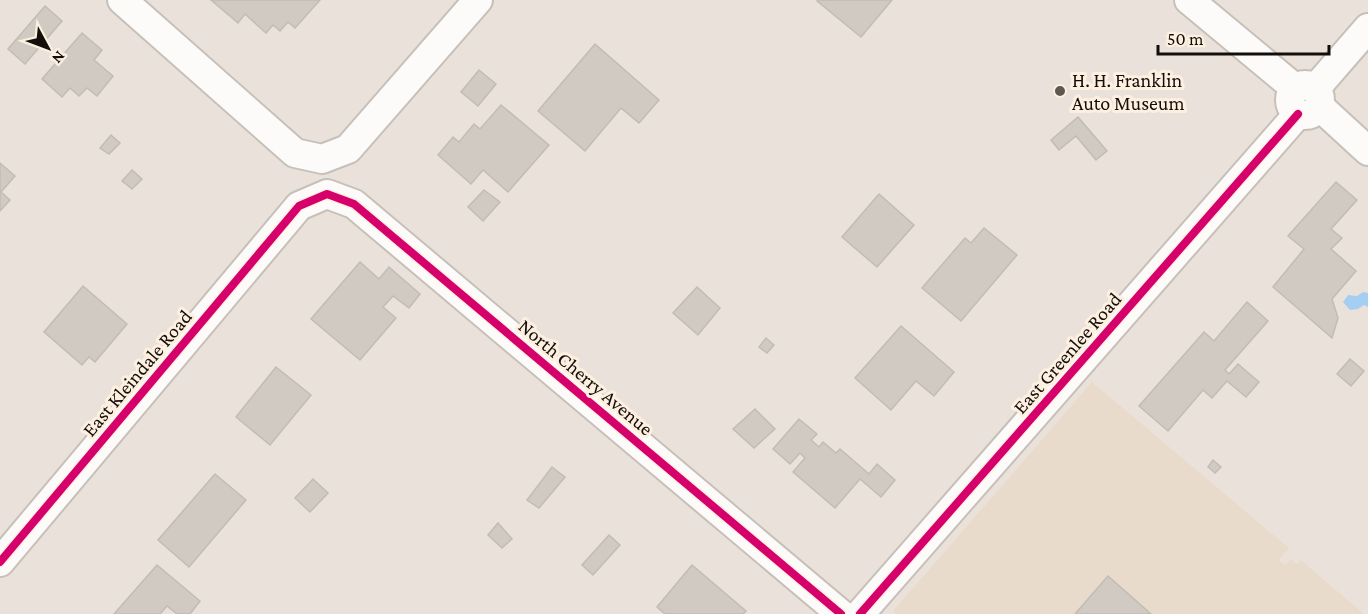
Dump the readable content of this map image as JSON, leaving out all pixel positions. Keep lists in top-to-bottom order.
{
  "streets": {
    "street": ["East Greenlee Road", "East Kleindale Road", "North Cherry Avenue"]
  },
  "crossings": [
    ["East Kleindale Road", "North Cherry Avenue"]
  ],
  "places": ["H. H. Franklin Auto Museum"],
  "scale_bar": "50 m",
  "north": "bottom right"
}
